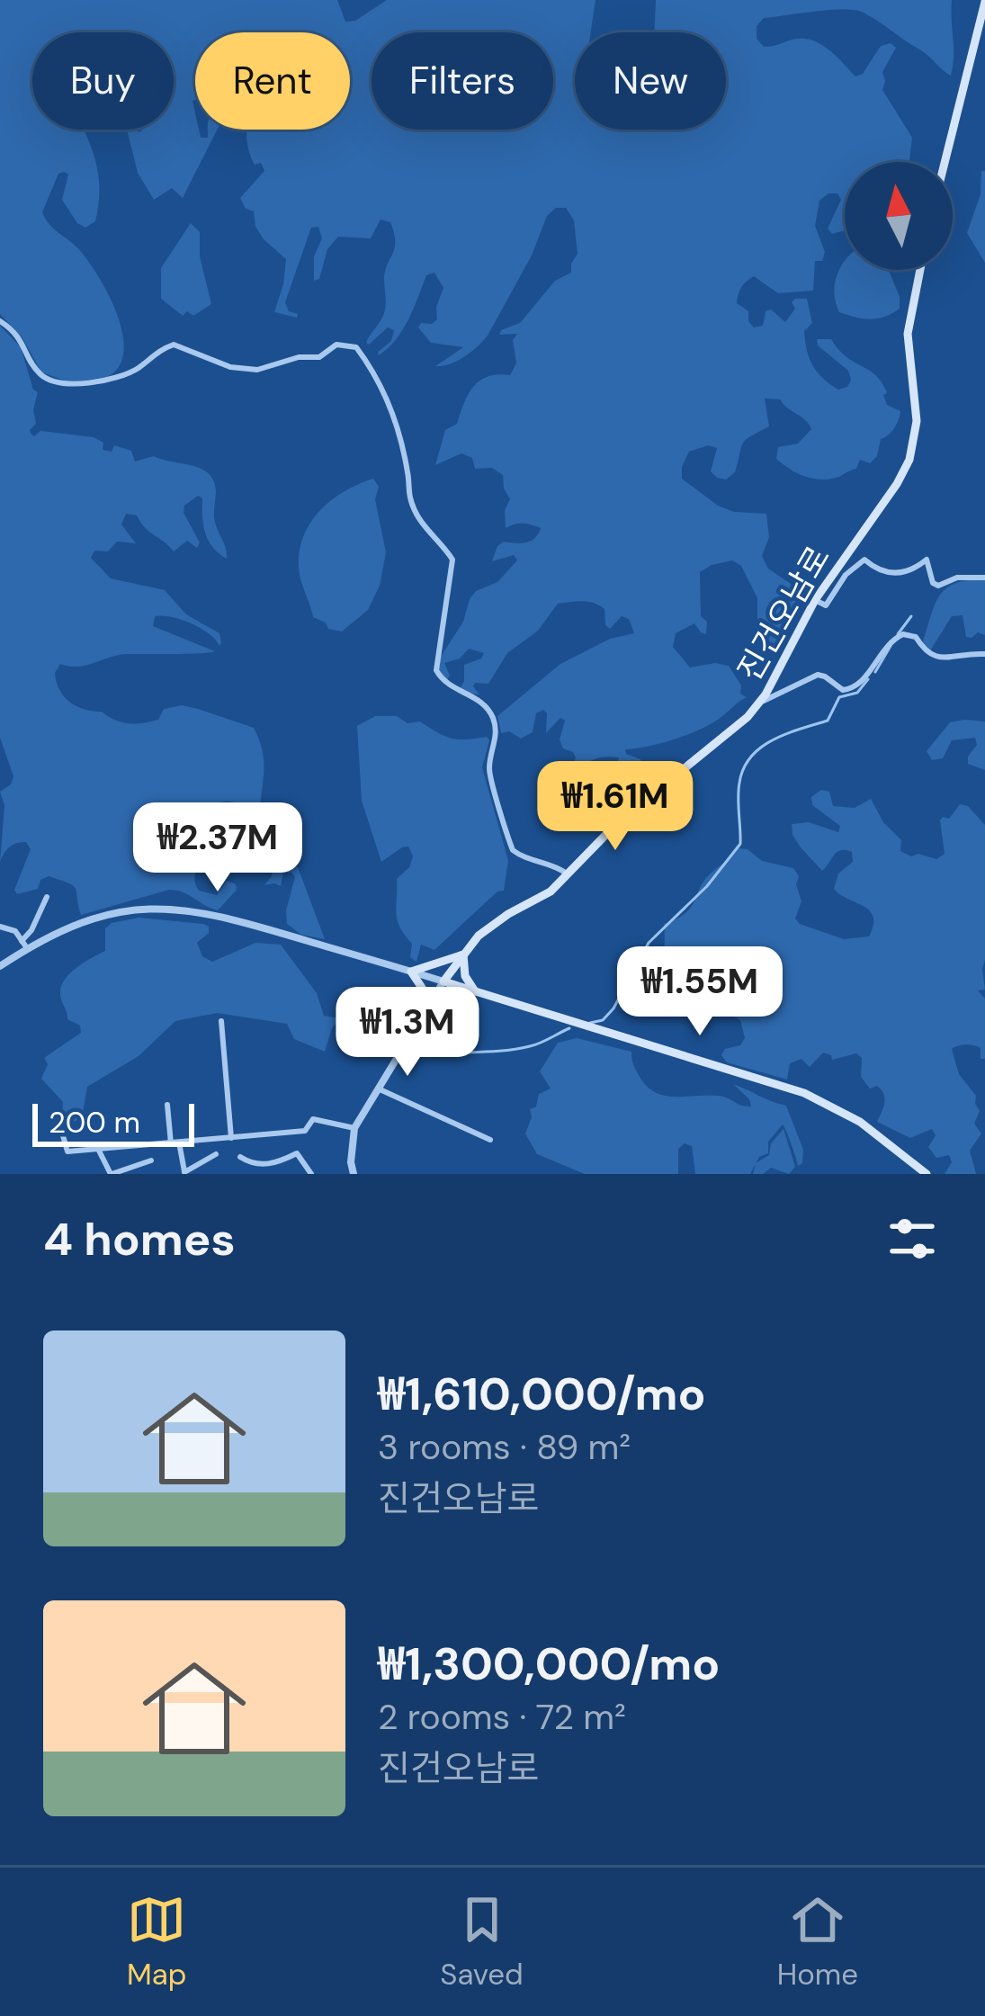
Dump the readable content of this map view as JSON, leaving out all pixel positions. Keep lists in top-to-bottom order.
{
  "streets": {
    "main road": ["진건오남로"]
  },
  "scale_bar": "200 m",
  "north": "top",
  "page": {
    "chip": [
      "Buy",
      "Rent",
      "Filters",
      "New"
    ],
    "price": [
      "₩1.61M",
      "₩2.37M",
      "₩1.55M",
      "₩1.3M"
    ],
    "scale": "200 m",
    "heading": "4 homes",
    "list": [
      {
        "name": "₩1,610,000/mo",
        "note": "3 rooms · 89 m² · 진건오남로"
      },
      {
        "name": "₩1,300,000/mo",
        "note": "2 rooms · 72 m² · 진건오남로"
      }
    ],
    "tabs": ["Map", "Saved", "Home"]
  }
}
